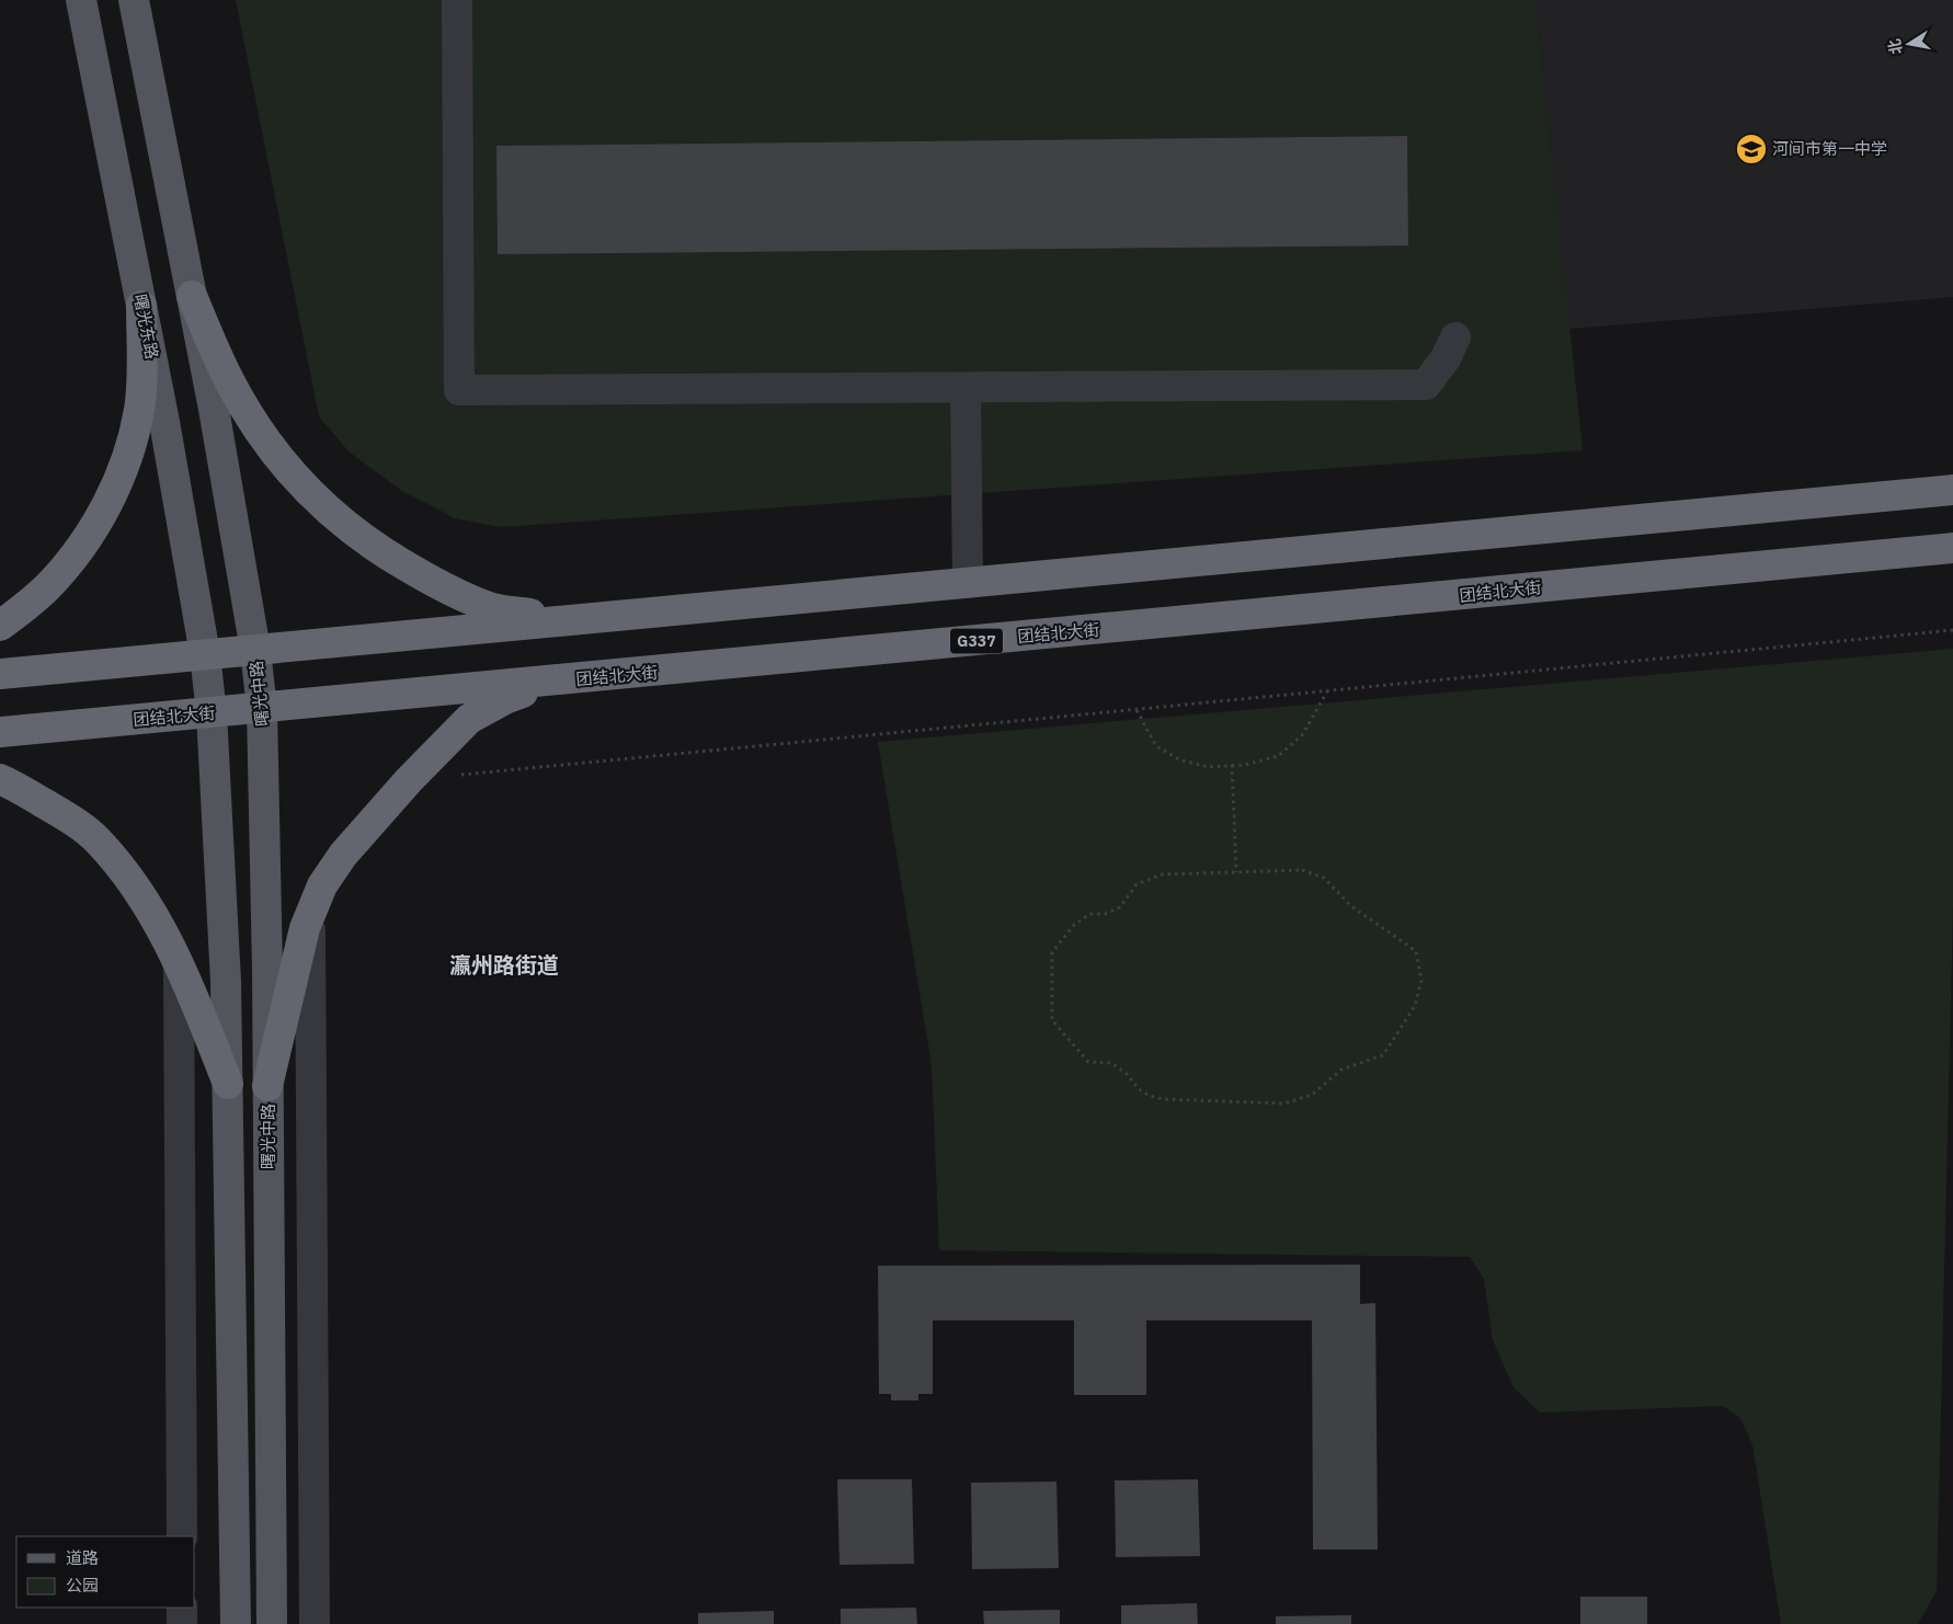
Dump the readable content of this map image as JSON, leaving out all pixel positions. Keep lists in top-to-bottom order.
{
  "streets": {
    "highway": ["团结北大街", "G337"],
    "main road": ["曙光东路", "曙光中路"]
  },
  "crossings": [
    ["团结北大街", "曙光中路"]
  ],
  "districts": ["瀛州路街道"],
  "places": {
    "school or university": ["河间市第一中学"]
  },
  "legend": ["道路", "公园"],
  "north": "left"
}
